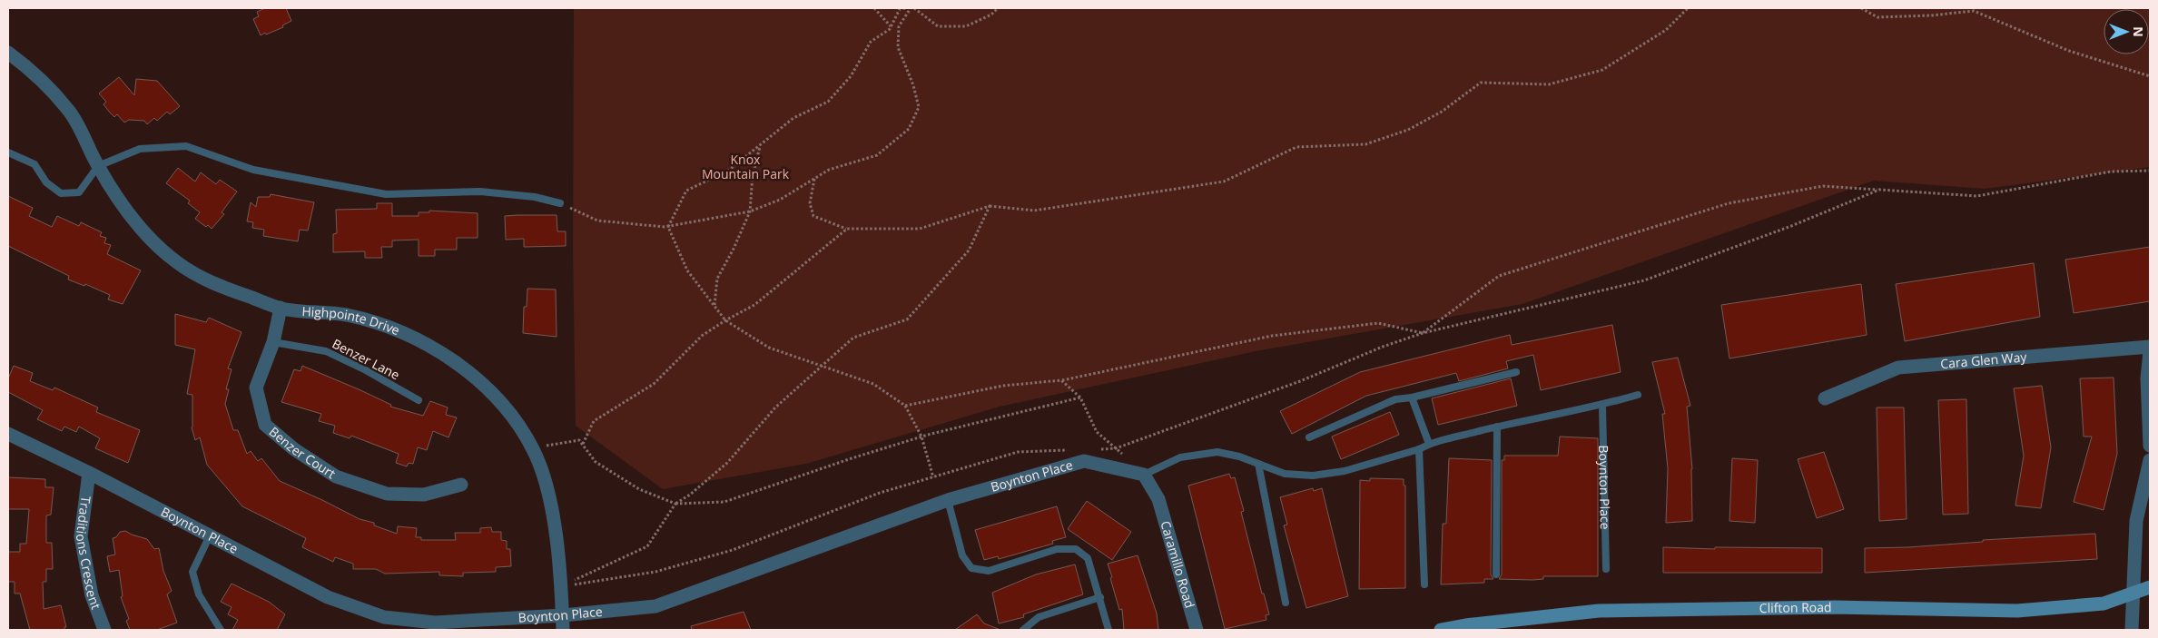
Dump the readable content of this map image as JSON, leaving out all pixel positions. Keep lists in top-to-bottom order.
{
  "streets": {
    "main road": ["Clifton Road"],
    "street": [
      "Highpointe Drive",
      "Cara Glen Way",
      "Benzer Court",
      "Boynton Place",
      "Traditions Crescent",
      "Caramillo Road"
    ],
    "lane": ["Benzer Lane"]
  },
  "crossings": [
    ["Highpointe Drive", "Benzer Court"],
    ["Highpointe Drive", "Boynton Place"],
    ["Benzer Lane", "Benzer Court"],
    ["Boynton Place", "Traditions Crescent"],
    ["Boynton Place", "Caramillo Road"]
  ],
  "parks": ["Knox Mountain Park"],
  "north": "right"
}
